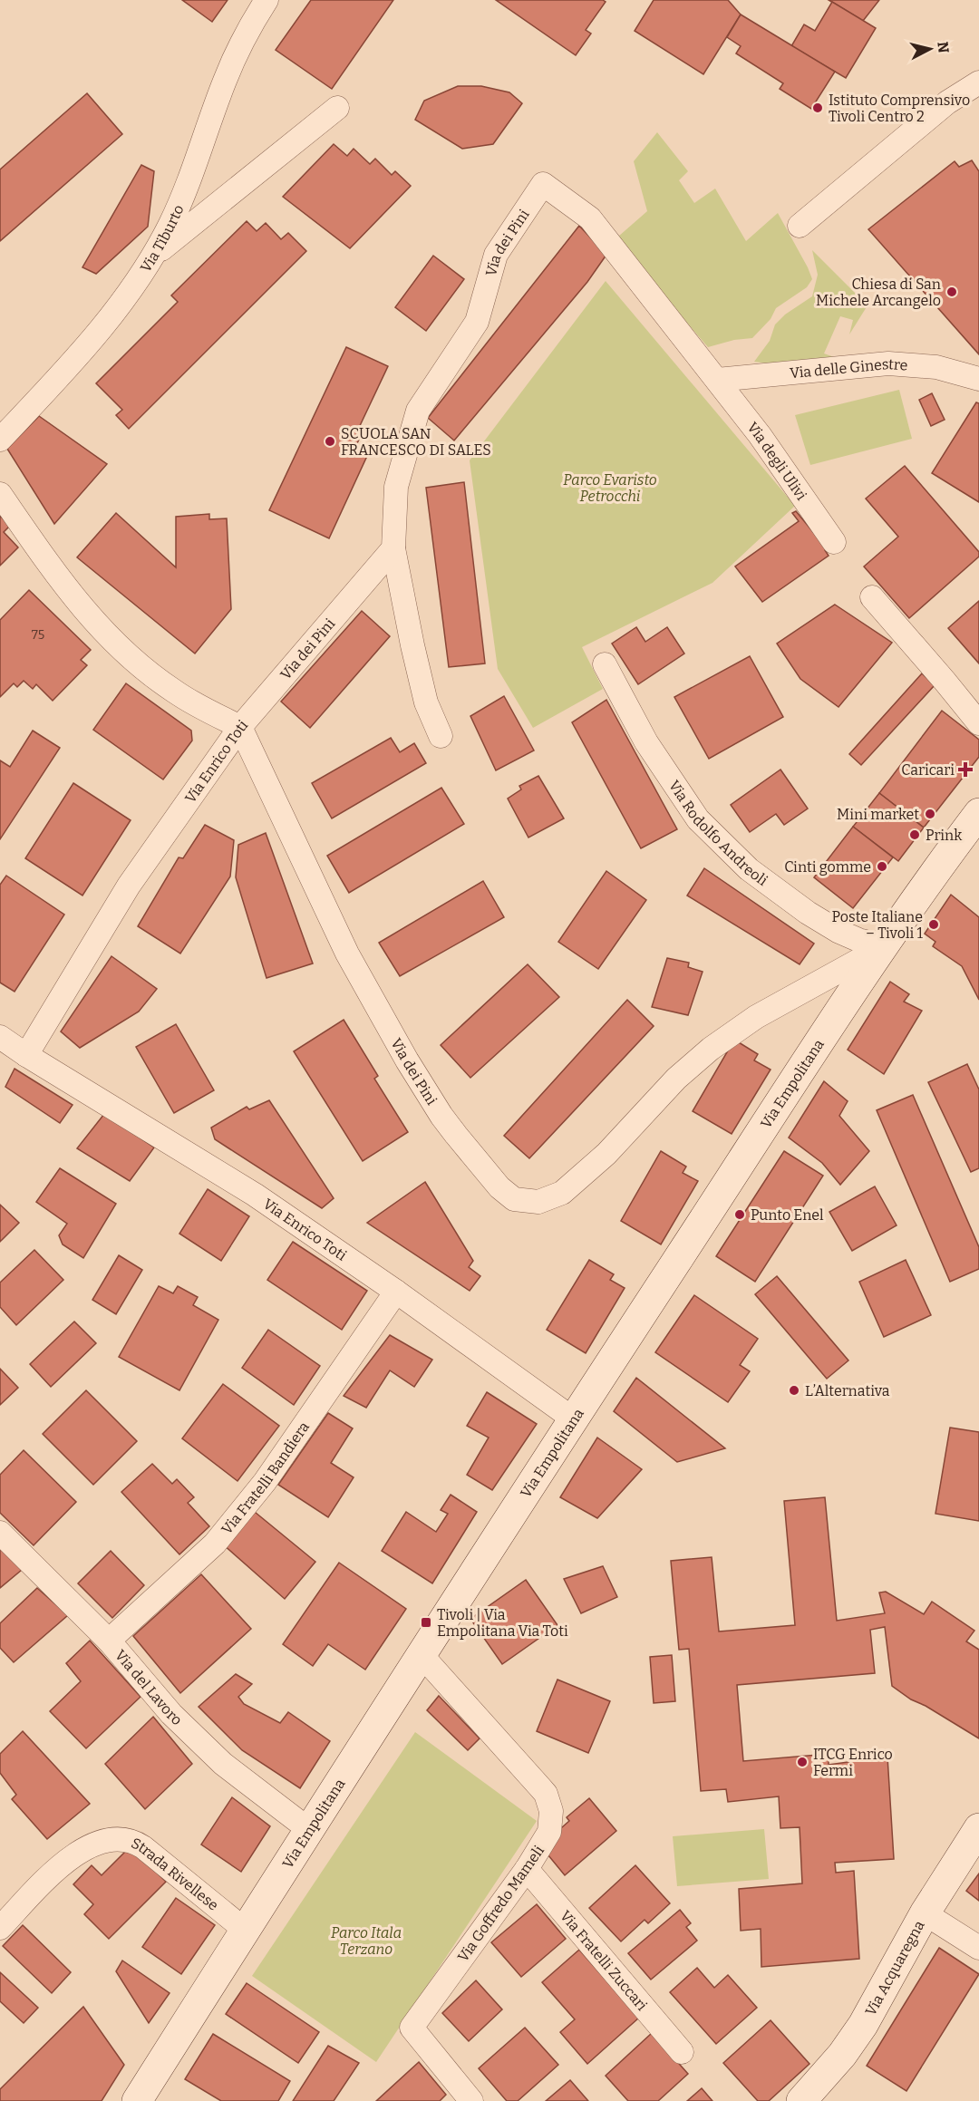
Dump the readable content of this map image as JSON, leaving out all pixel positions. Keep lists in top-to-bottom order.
{
  "streets": {
    "main road": ["Via Empolitana", "Via Acquaregna"],
    "street": [
      "Via Tiburto",
      "Via dei Pini",
      "Via delle Ginestre",
      "Via degli Ulivi",
      "Via Enrico Toti",
      "Via Rodolfo Andreoli",
      "Via Fratelli Bandiera",
      "Via del Lavoro",
      "Strada Rivellese",
      "Via Goffredo Mameli",
      "Via Fratelli Zuccari"
    ]
  },
  "crossings": [
    ["Via dei Pini", "Via delle Ginestre"],
    ["Via dei Pini", "Via degli Ulivi"],
    ["Via dei Pini", "Via Enrico Toti"],
    ["Via dei Pini", "Via Rodolfo Andreoli"],
    ["Via dei Pini", "Via Empolitana"],
    ["Via delle Ginestre", "Via degli Ulivi"],
    ["Via Enrico Toti", "Via Empolitana"],
    ["Via Enrico Toti", "Via Fratelli Bandiera"],
    ["Via Rodolfo Andreoli", "Via Empolitana"],
    ["Via Empolitana", "Via del Lavoro"],
    ["Via Empolitana", "Strada Rivellese"],
    ["Via Empolitana", "Via Goffredo Mameli"],
    ["Via Fratelli Bandiera", "Via del Lavoro"],
    ["Via Goffredo Mameli", "Via Fratelli Zuccari"]
  ],
  "parks": ["Parco Evaristo Petrocchi", "Parco Itala Terzano"],
  "places": {
    "other": [
      "Istituto Comprensivo Tivoli Centro 2",
      "Chiesa di San Michele Arcangelo",
      "SCUOLA SAN FRANCESCO DI SALES",
      "Mini market",
      "Prink",
      "Cinti gomme",
      "Poste Italiane – Tivoli 1",
      "Punto Enel",
      "L’Alternativa",
      "ITCG Enrico Fermi"
    ],
    "health": ["Caricari"],
    "transit": ["Tivoli | Via Empolitana Via Toti"]
  },
  "house_numbers": ["75"],
  "north": "right"
}
